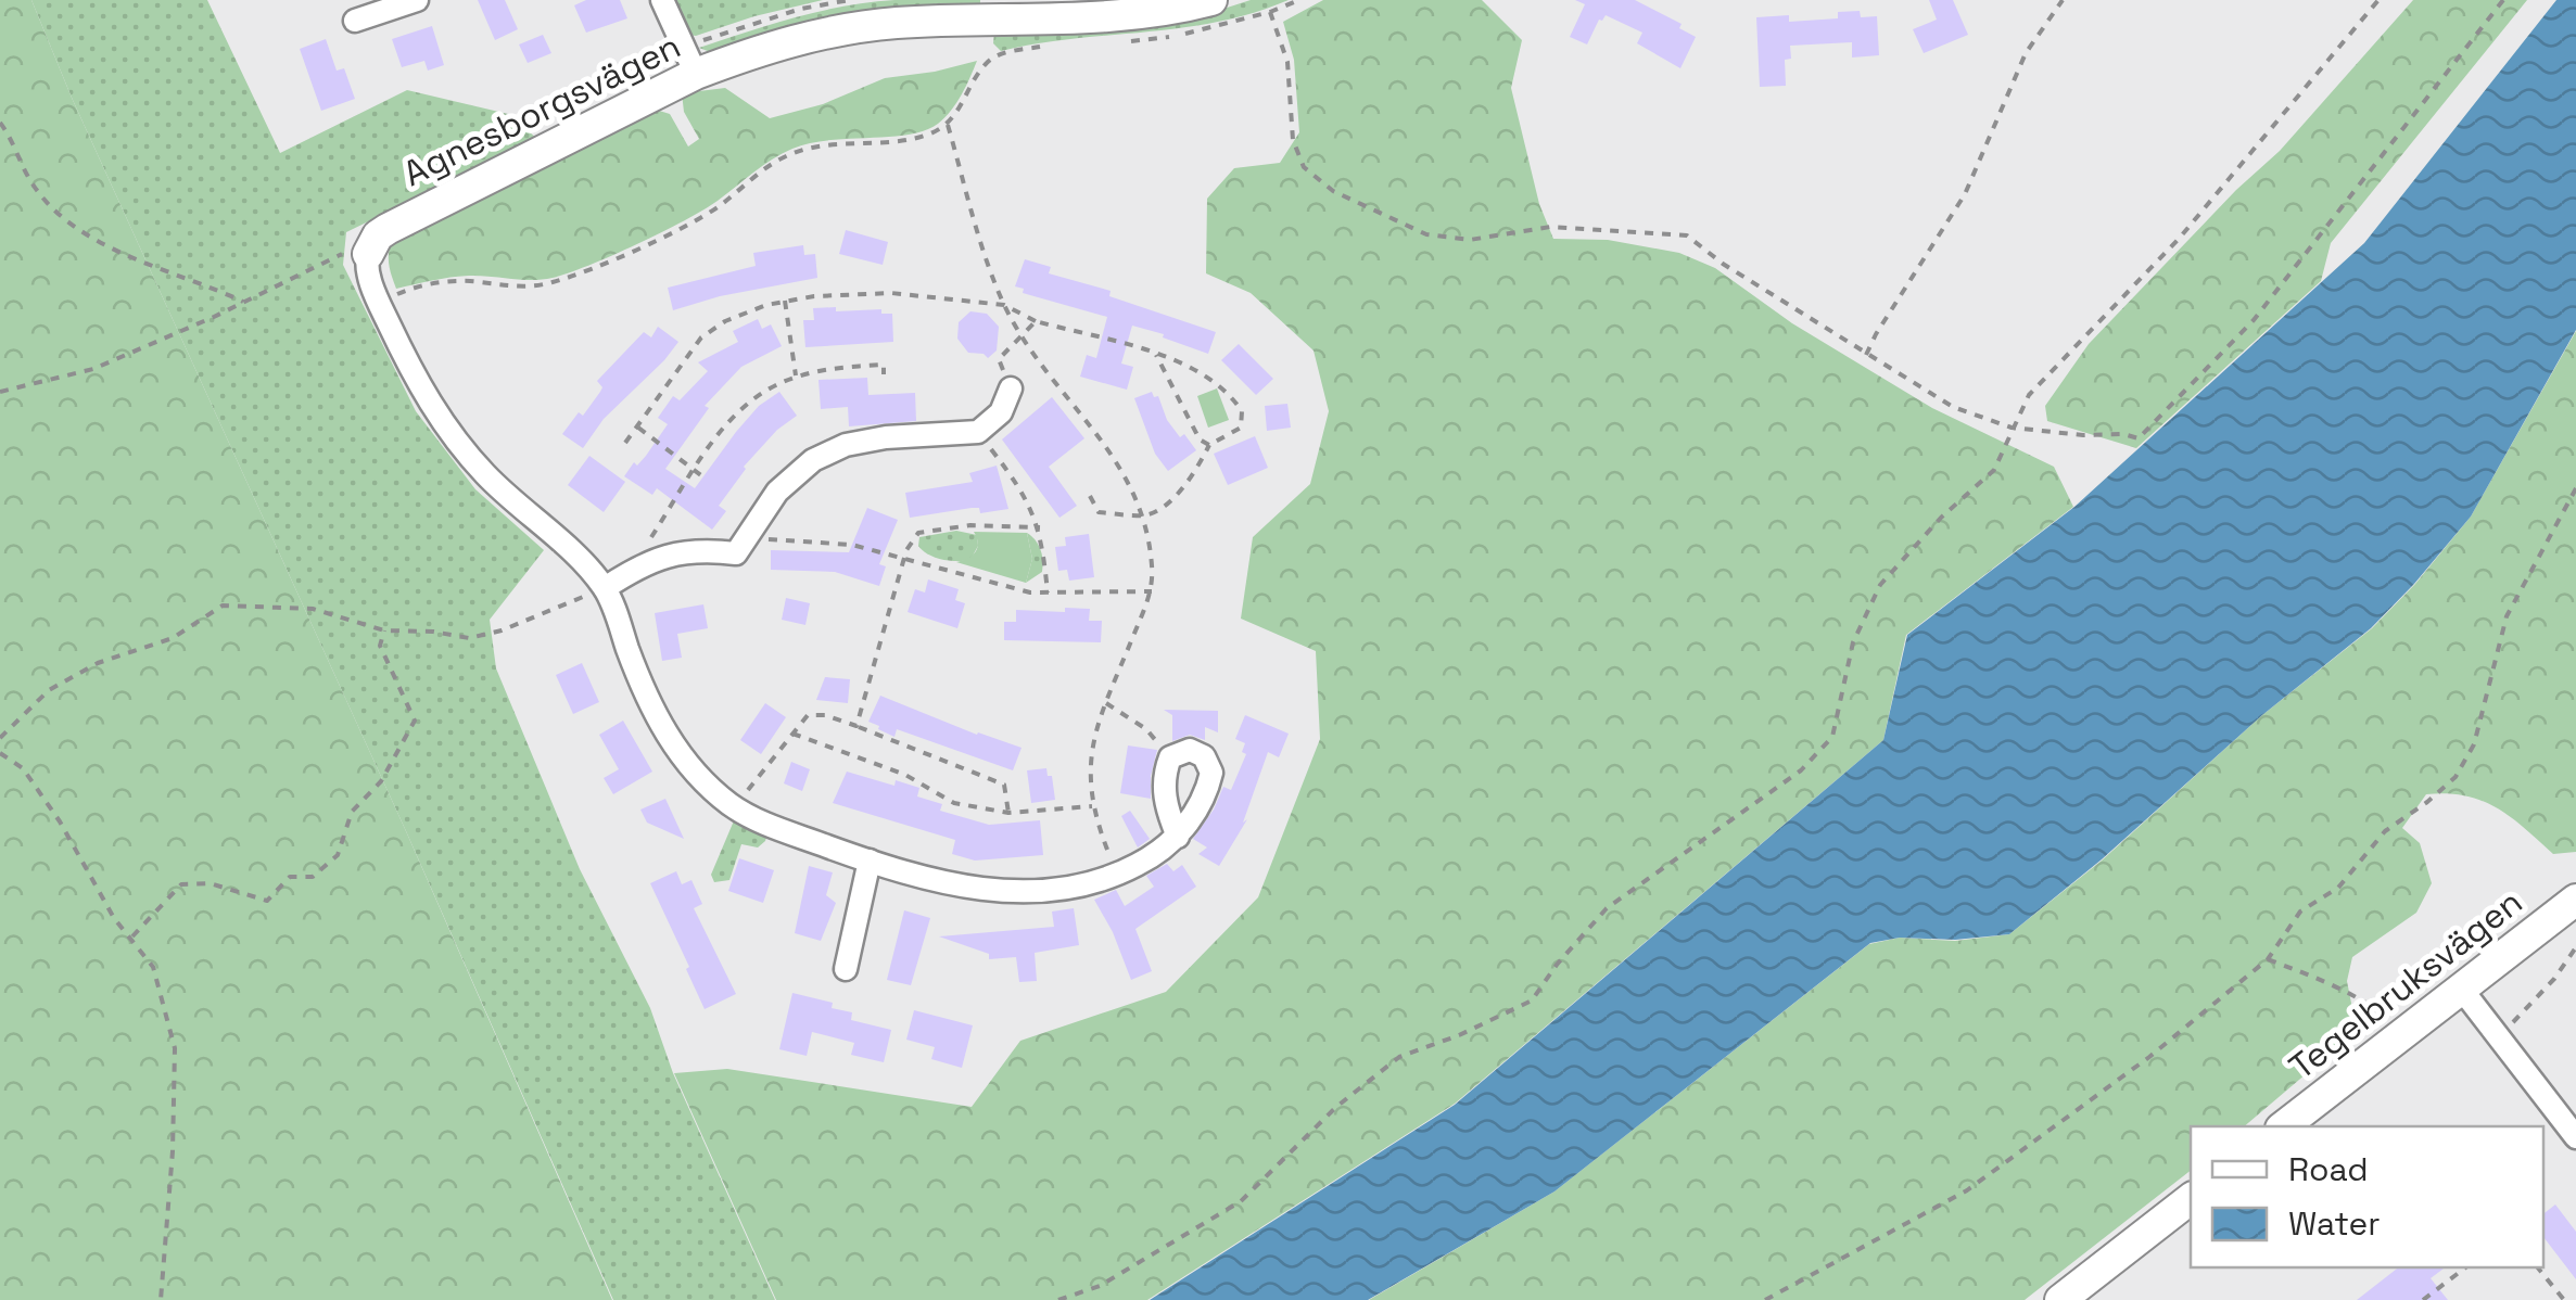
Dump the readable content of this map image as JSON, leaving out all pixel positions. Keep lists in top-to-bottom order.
{
  "streets": {
    "street": ["Agnesborgsvägen", "Tegelbruksvägen"]
  },
  "legend": ["Road", "Water"]
}
